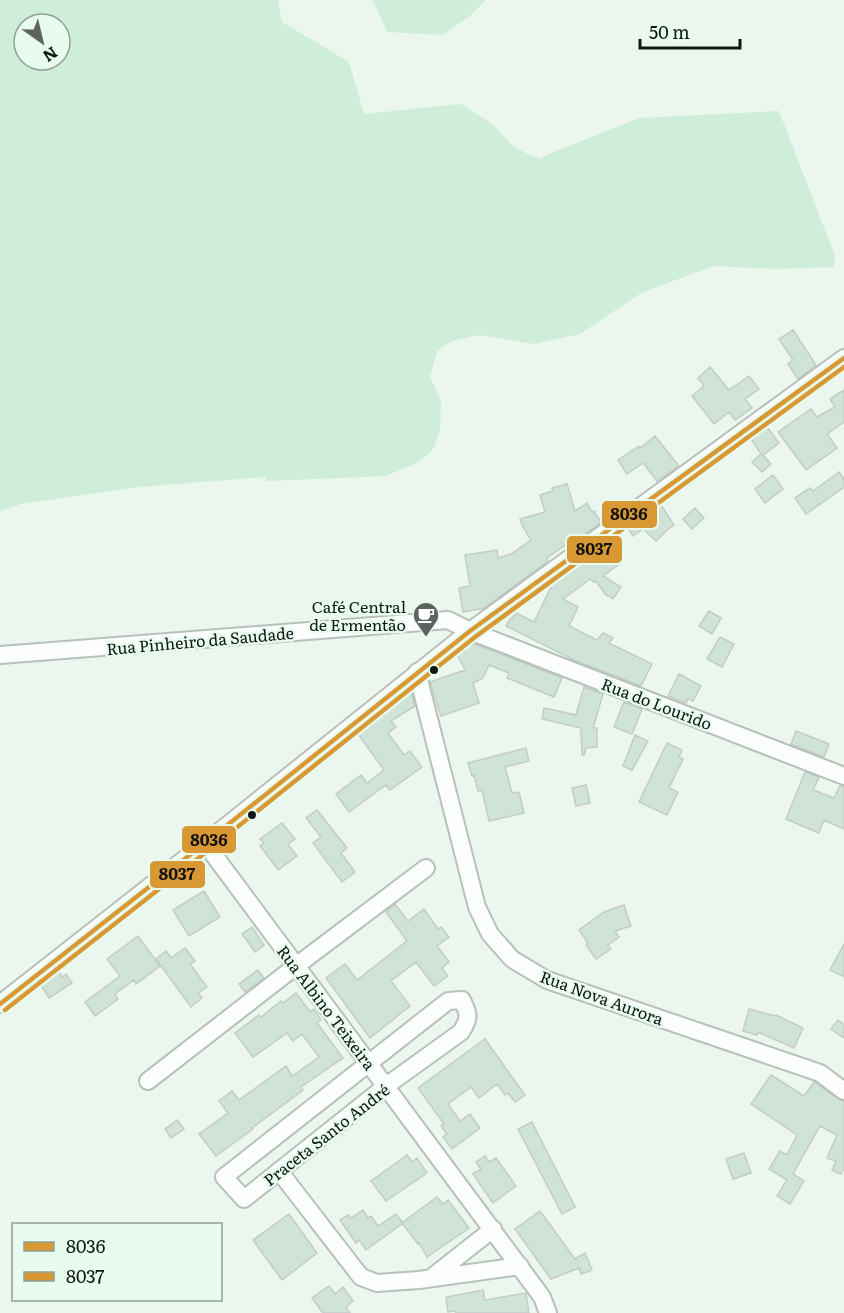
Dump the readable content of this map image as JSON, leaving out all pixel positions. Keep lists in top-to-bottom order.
{
  "streets": {
    "street": [
      "Rua Pinheiro da Saudade",
      "Rua do Lourido",
      "Rua Nova Aurora",
      "Rua Albino Teixeira",
      "Praceta Santo André"
    ]
  },
  "crossings": [
    ["Rua Pinheiro da Saudade", "Rua do Lourido"],
    ["Rua Albino Teixeira", "Praceta Santo André"]
  ],
  "places": {
    "cafe": ["Café Central de Ermentão"]
  },
  "lines": ["transit line 8036", "transit line 8037"],
  "legend": ["8036", "8037"],
  "scale_bar": "50 m",
  "north": "bottom right"
}
